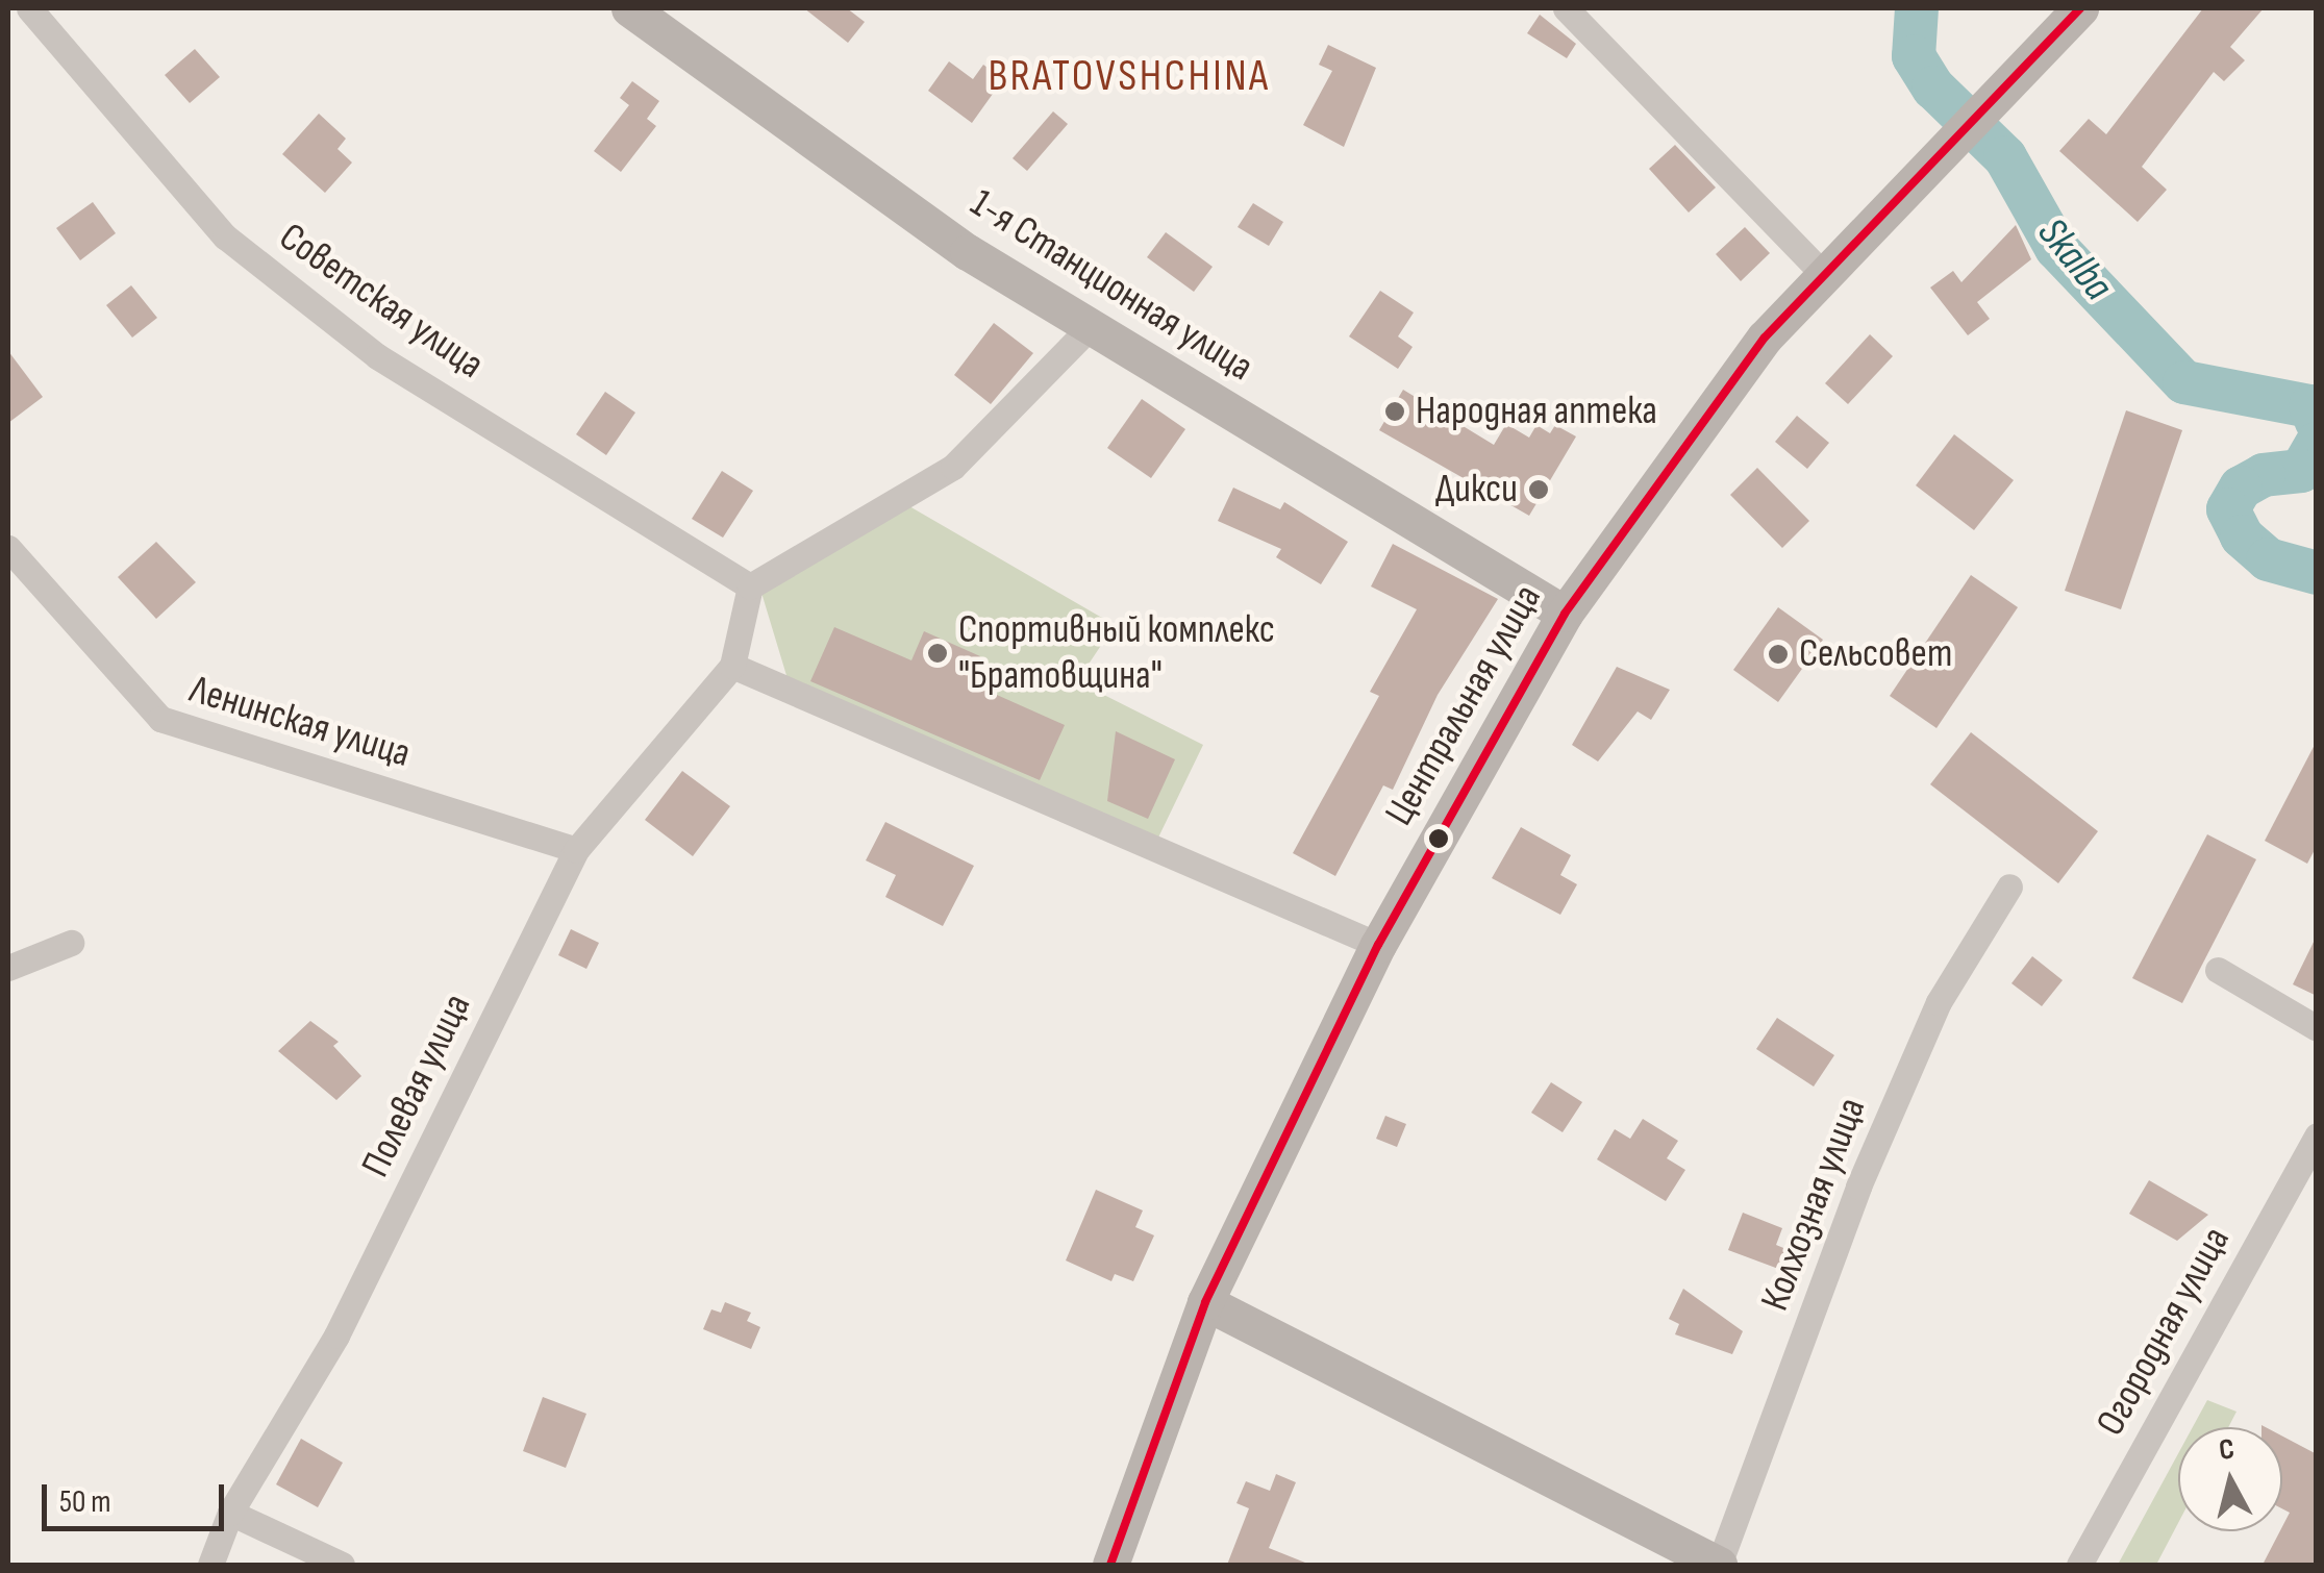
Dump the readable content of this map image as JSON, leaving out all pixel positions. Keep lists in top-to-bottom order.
{
  "streets": {
    "main road": ["1-я Станционная улица", "Центральная улица"],
    "street": [
      "Советская улица",
      "Ленинская улица",
      "Полевая улица",
      "Колхозная улица",
      "Огородная улица"
    ]
  },
  "crossings": [
    ["1-я Станционная улица", "Центральная улица"],
    ["Ленинская улица", "Полевая улица"]
  ],
  "districts": ["BRATOVSHCHINA"],
  "water": ["Skalba"],
  "places": [
    "Народная аптека",
    "Дикси",
    "Спортивный комплекс \"Братовщина\"",
    "Сельсовет"
  ],
  "scale_bar": "50 m",
  "north": "top"
}
